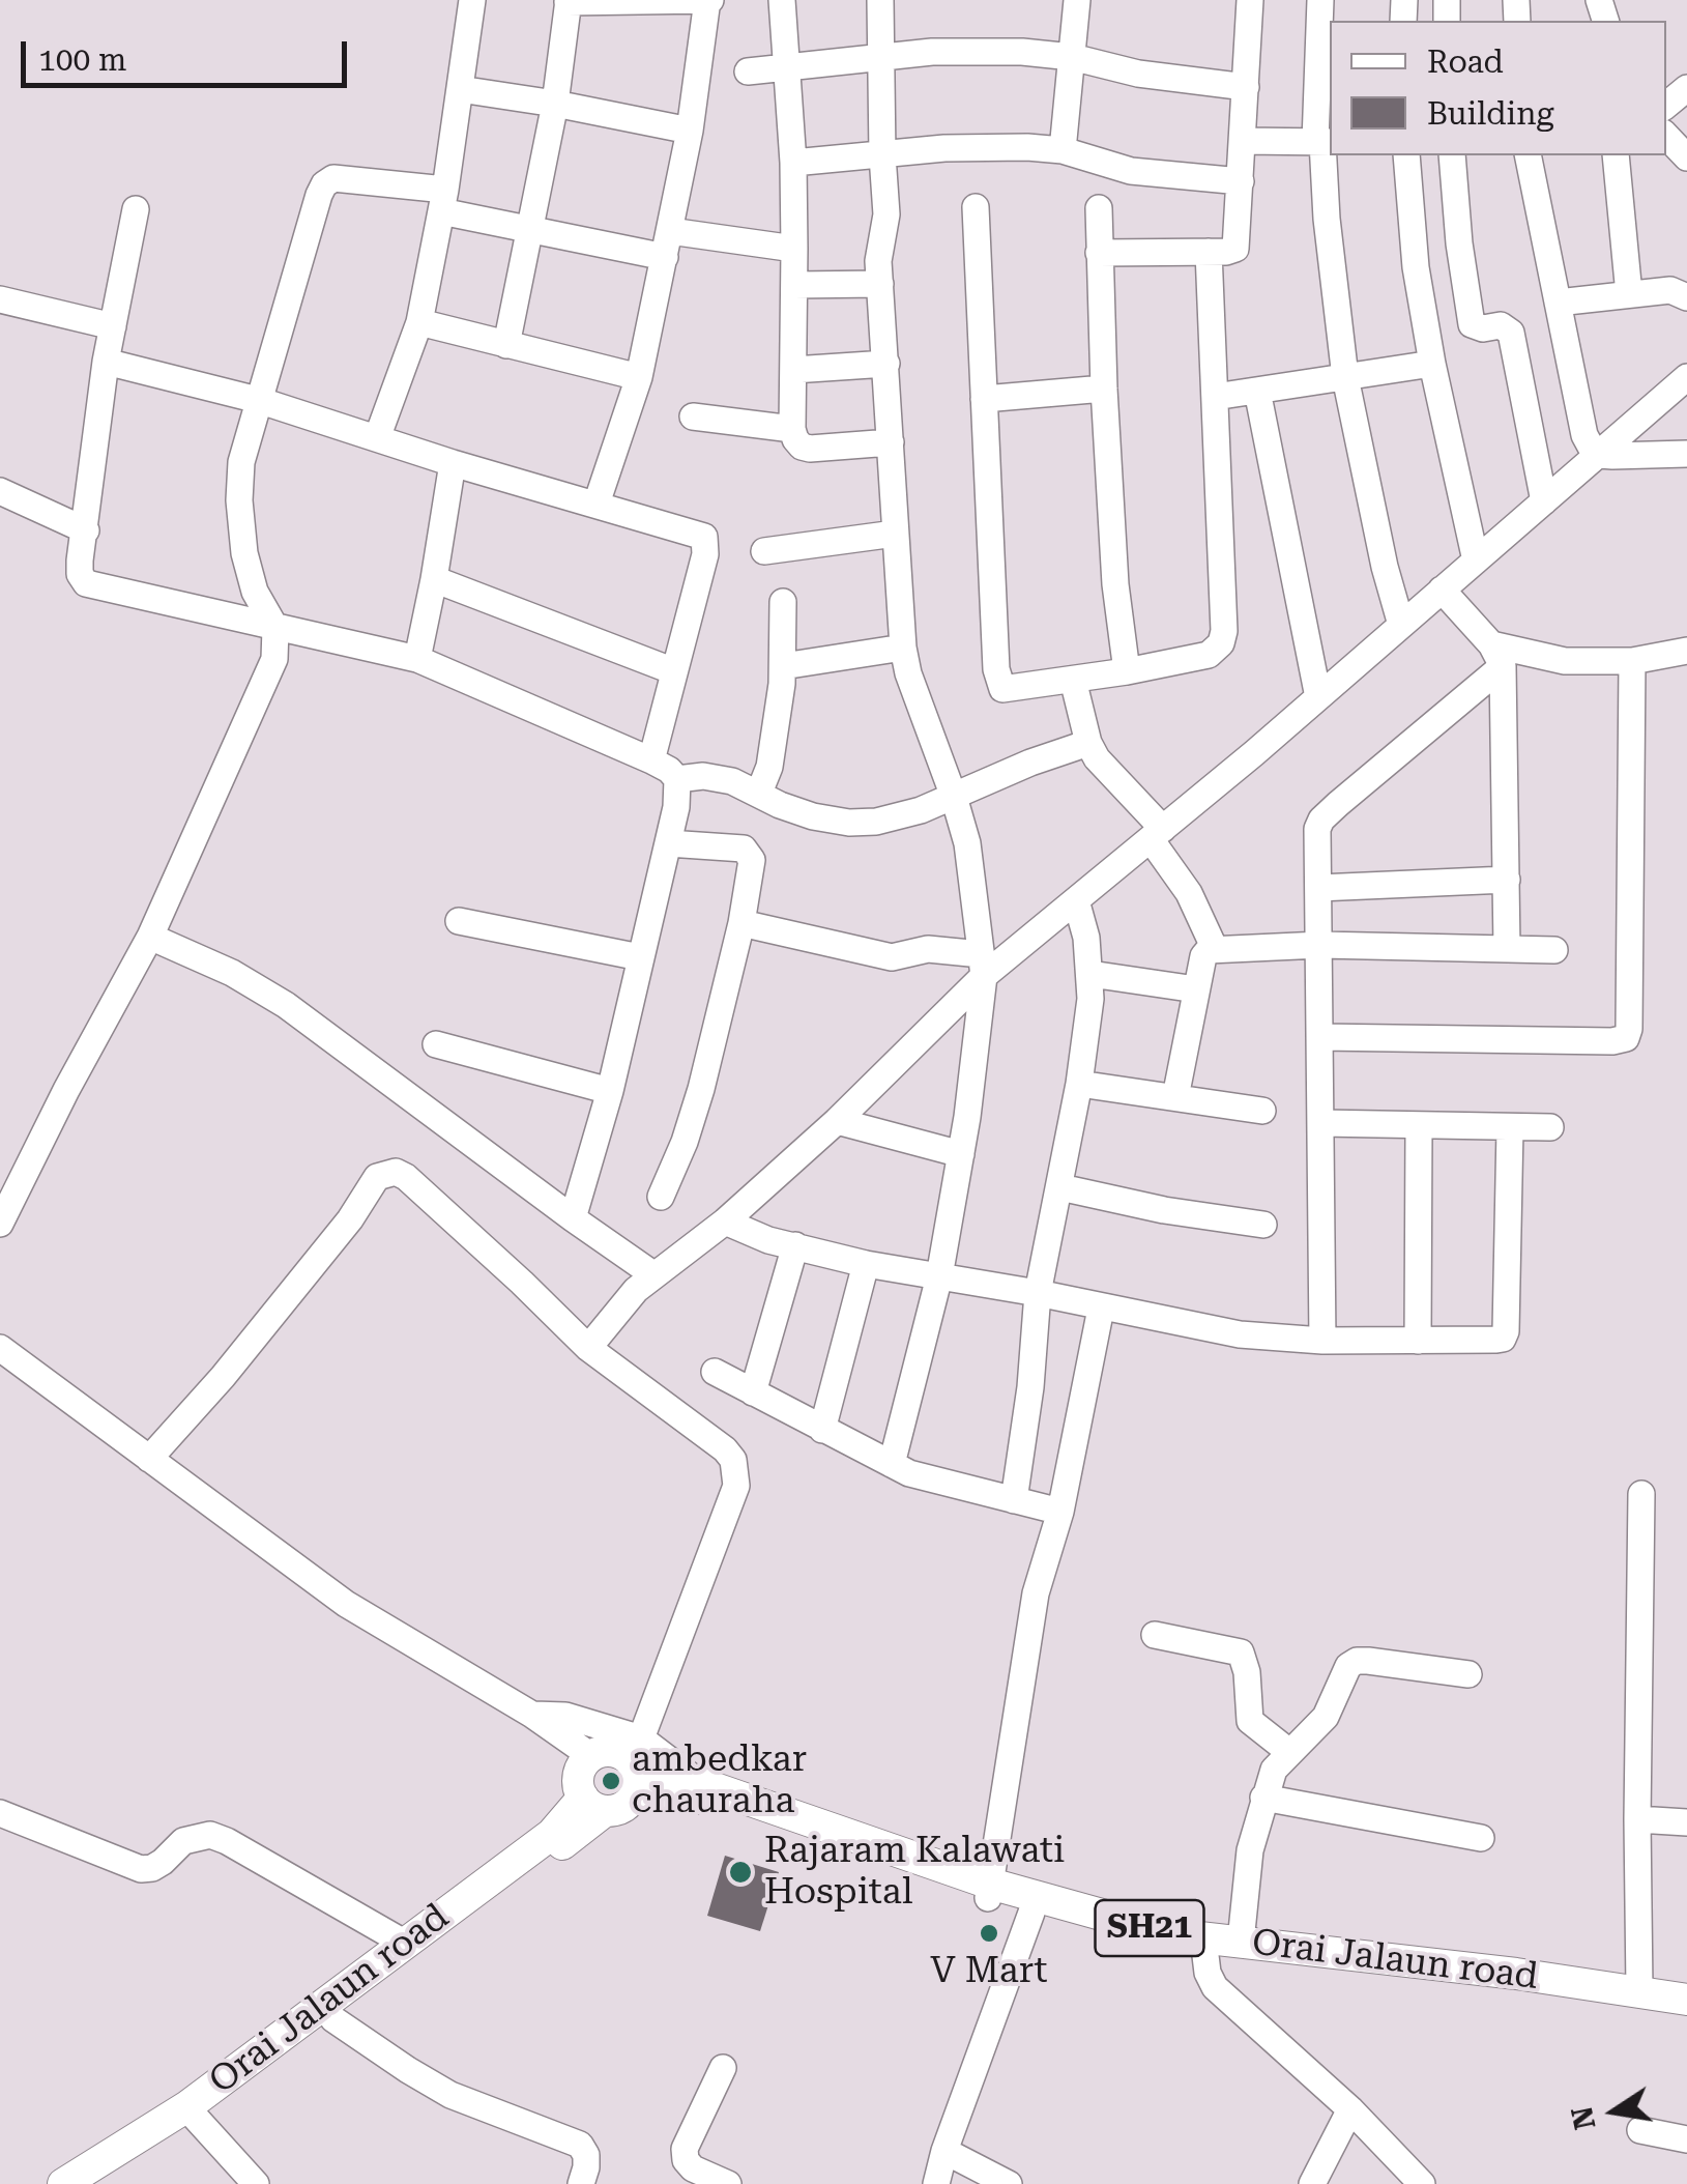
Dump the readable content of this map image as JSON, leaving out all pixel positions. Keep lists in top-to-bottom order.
{
  "streets": {
    "main road": ["SH21", "Orai Jalaun road"]
  },
  "places": ["ambedkar chauraha", "Rajaram Kalawati Hospital", "V Mart"],
  "legend": ["Road", "Building"],
  "scale_bar": "100 m",
  "north": "left"
}
